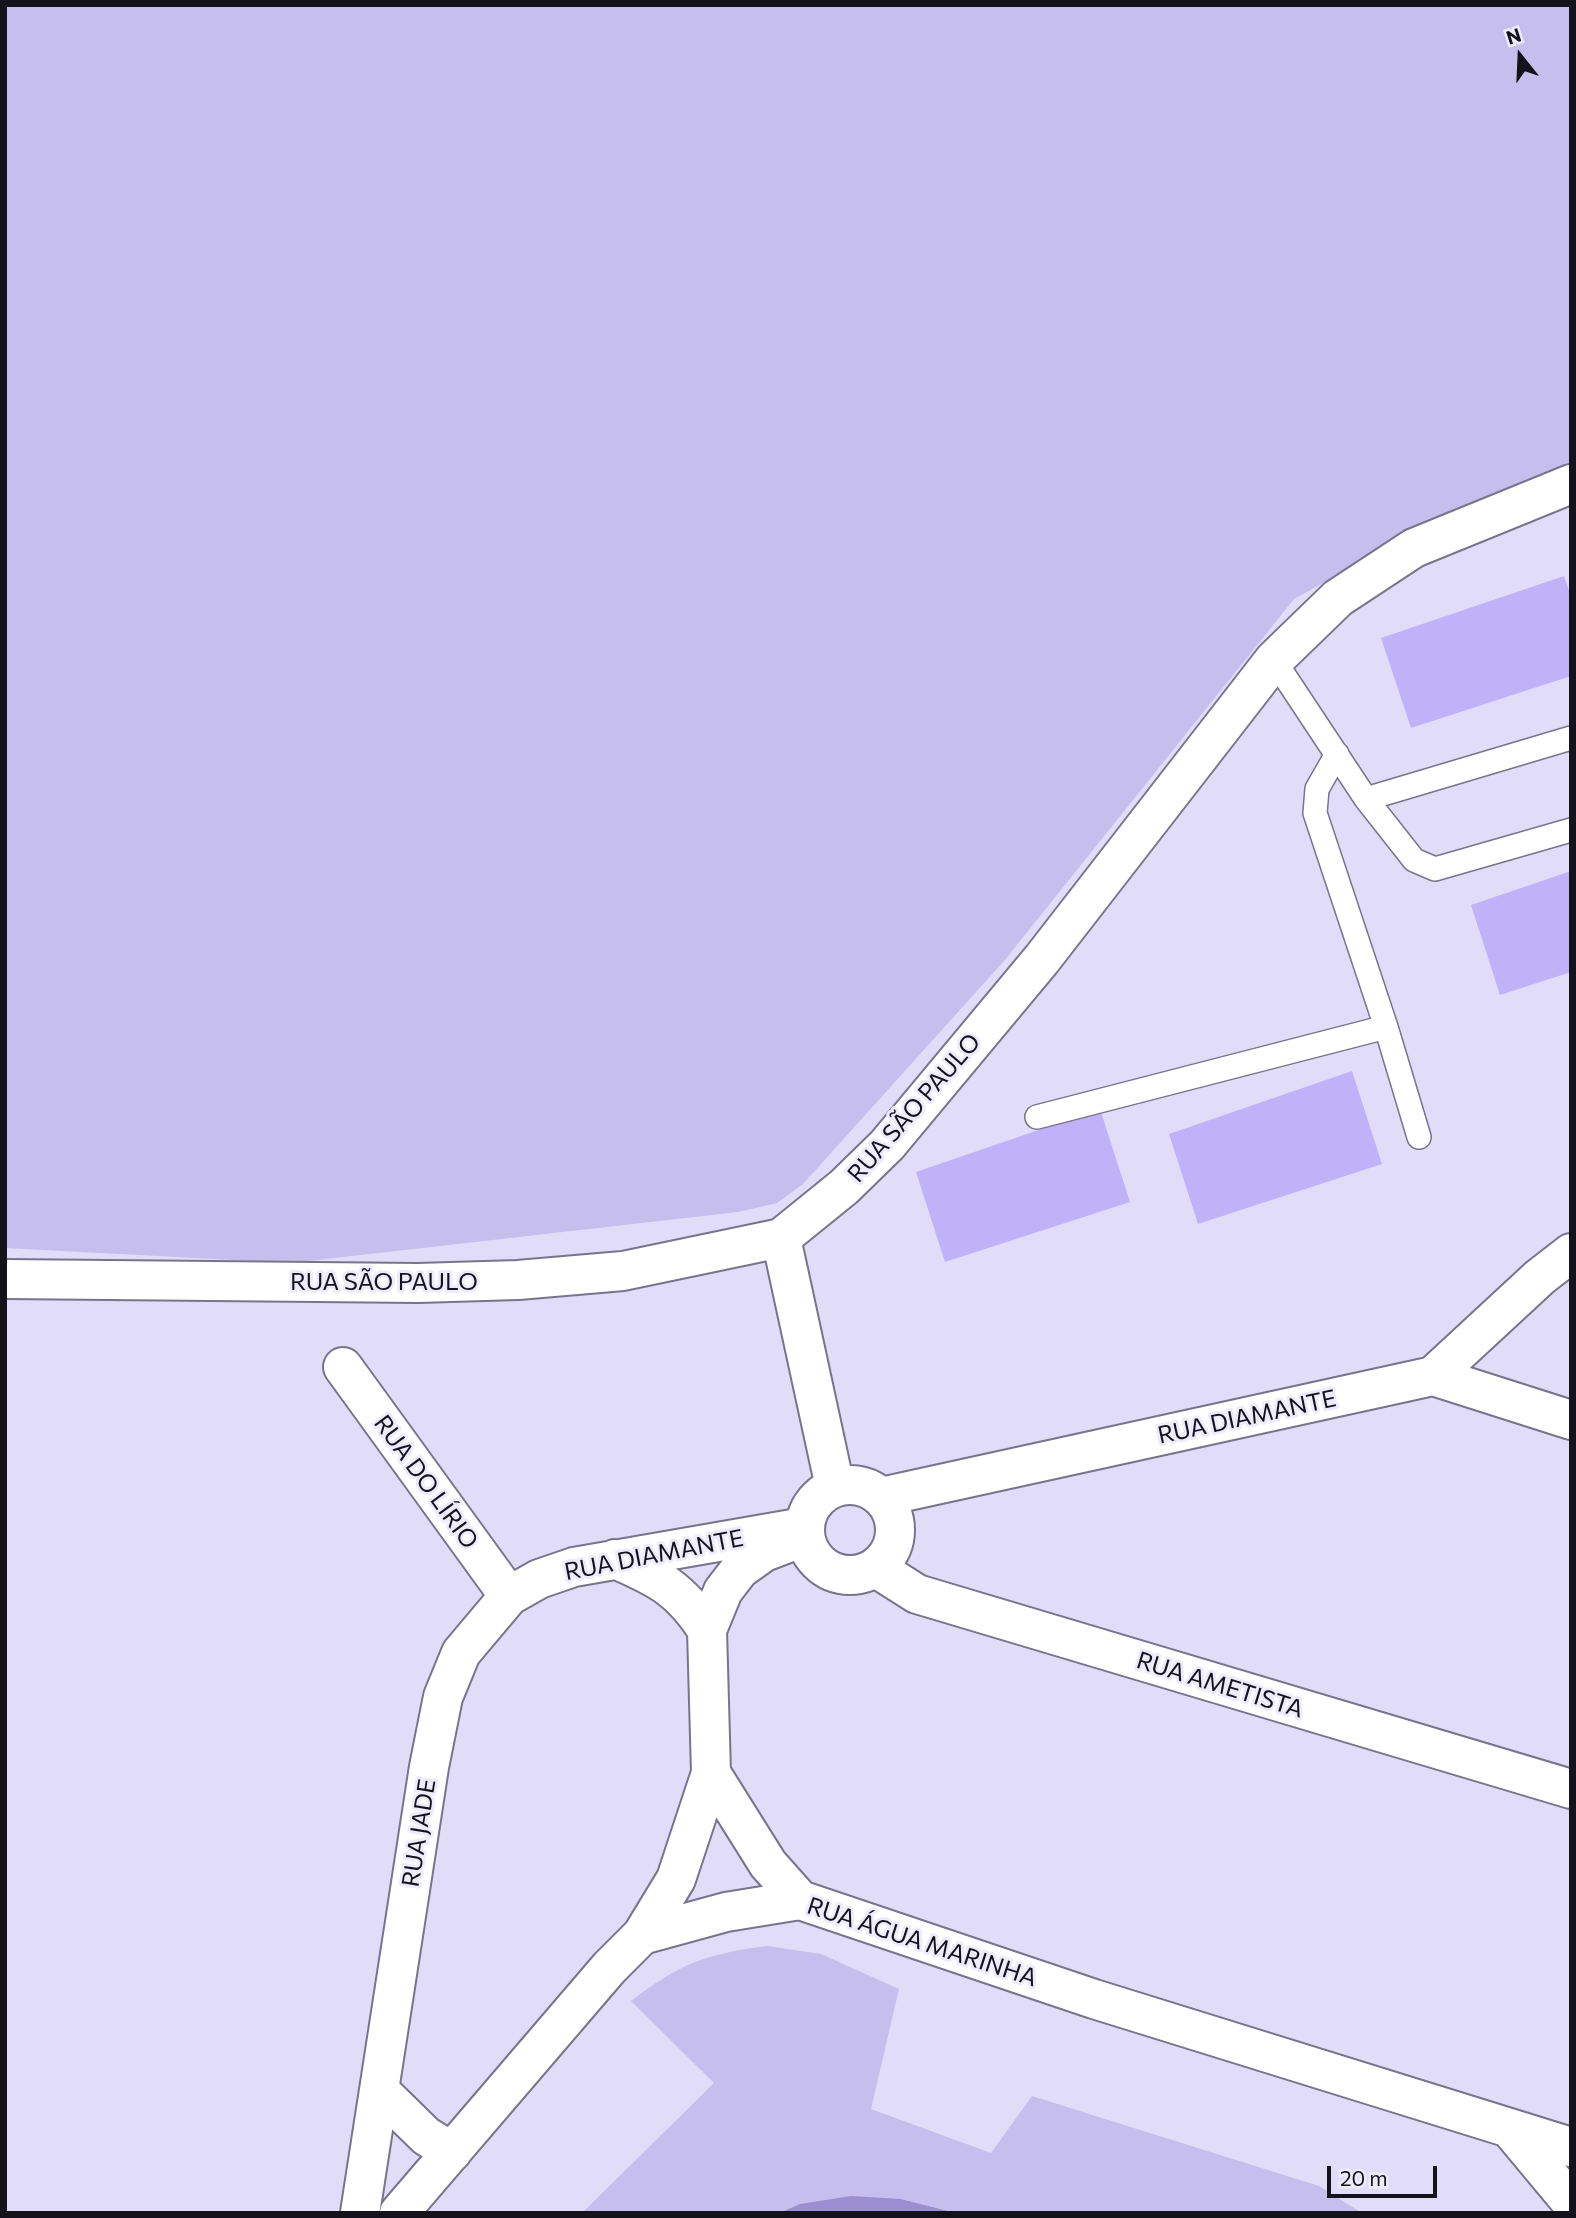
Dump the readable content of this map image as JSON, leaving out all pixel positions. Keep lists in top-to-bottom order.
{
  "streets": {
    "street": [
      "RUA SÃO PAULO",
      "RUA DIAMANTE",
      "RUA DO LÍRIO",
      "RUA AMETISTA",
      "RUA JADE",
      "RUA ÁGUA MARINHA"
    ]
  },
  "crossings": [
    ["RUA DIAMANTE", "RUA DO LÍRIO"],
    ["RUA DIAMANTE", "RUA AMETISTA"],
    ["RUA DIAMANTE", "RUA JADE"],
    ["RUA DO LÍRIO", "RUA JADE"]
  ],
  "scale_bar": "20 m",
  "north": "top"
}
